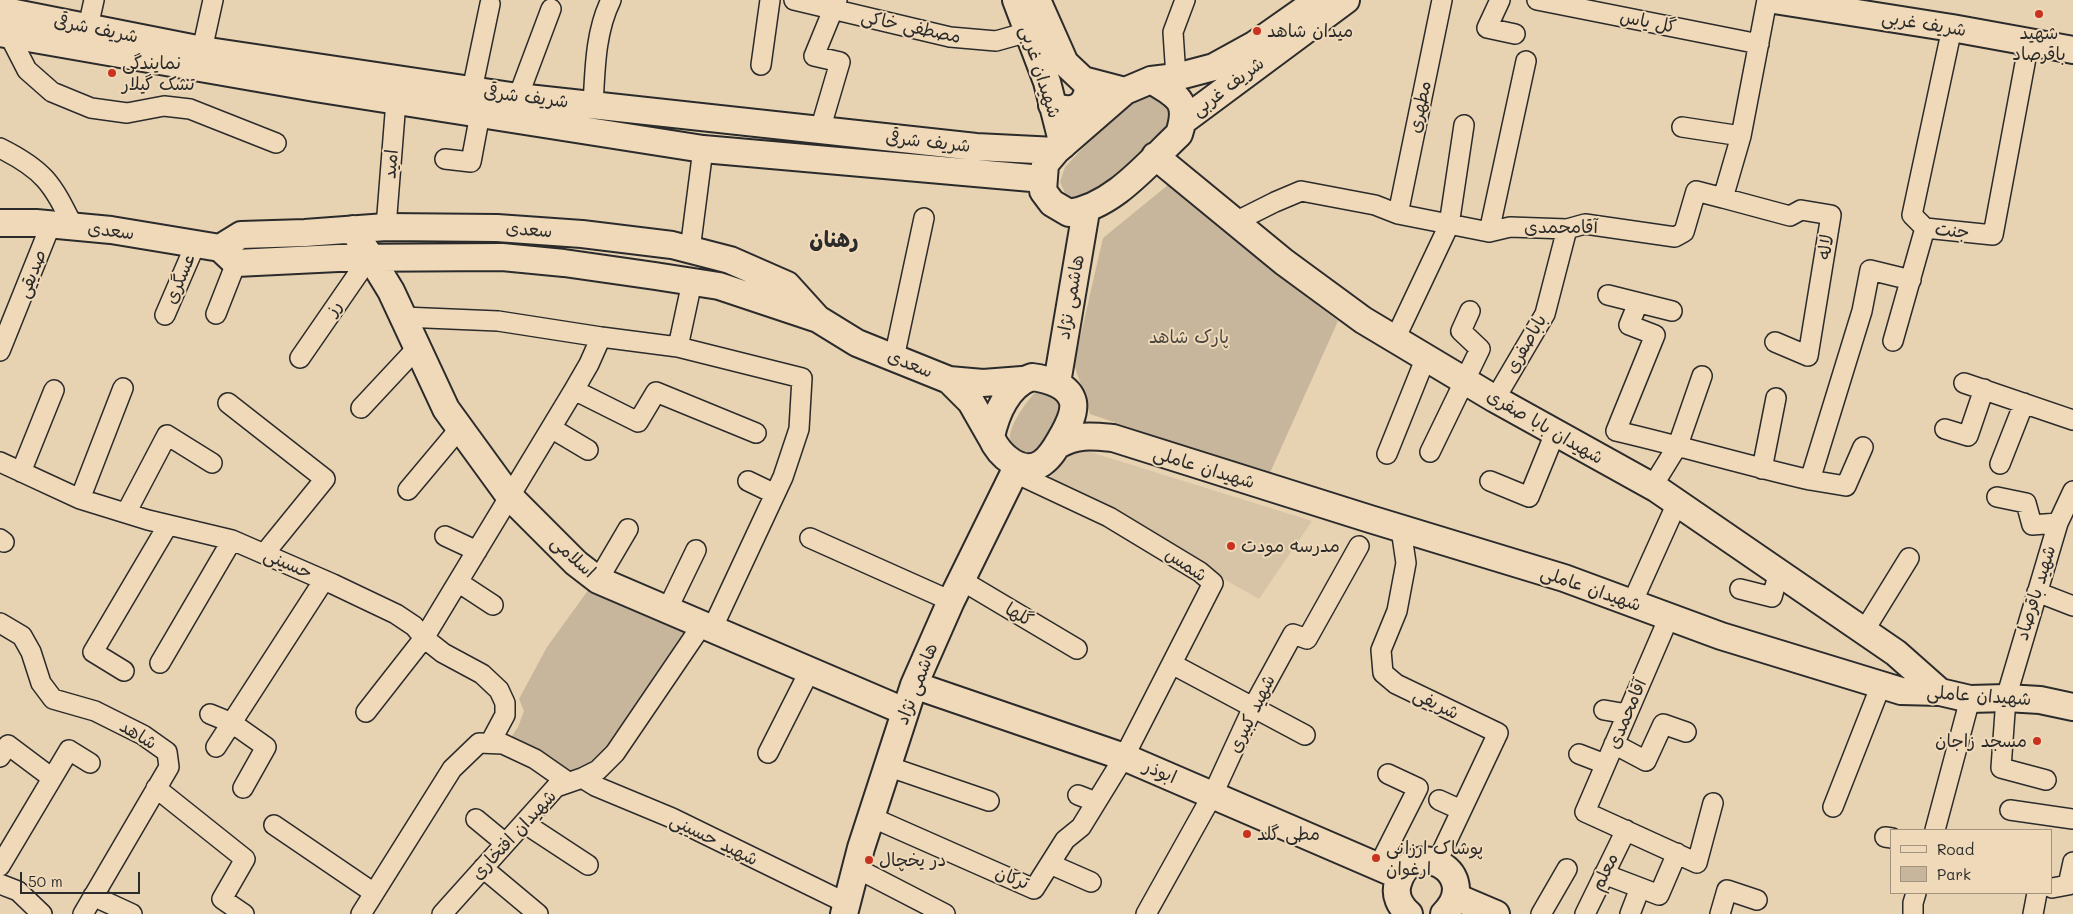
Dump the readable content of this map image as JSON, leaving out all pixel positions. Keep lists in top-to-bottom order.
{
  "streets": {
    "street": [
      "گل یاس",
      "شریف غربی",
      "مصطفی خاکی",
      "شریف شرقی",
      "شهیدان غربی",
      "مطهری",
      "امید",
      "آقامحمدی",
      "سعدی",
      "جنت",
      "لاله",
      "صدیقی",
      "عسگری",
      "هاشمی نژاد",
      "رز",
      "باباصفری",
      "شهیدان بابا صفری",
      "شهیدان عاملی",
      "اسلامی",
      "حسینی",
      "شمس",
      "شهید باقرصاد",
      "گلها",
      "شریفی",
      "شهید کبیری",
      "شاهد",
      "ابوذر",
      "شهیدان افتخاری",
      "شهید حسینی",
      "معلم",
      "ترکان"
    ]
  },
  "crossings": [
    ["شریف غربی", "جنت"],
    ["مصطفی خاکی", "شهیدان غربی"],
    ["شریف شرقی", "شهیدان غربی"],
    ["شریف شرقی", "امید"],
    ["مطهری", "آقامحمدی"],
    ["امید", "سعدی"],
    ["آقامحمدی", "لاله"],
    ["آقامحمدی", "باباصفری"],
    ["آقامحمدی", "شهیدان بابا صفری"],
    ["آقامحمدی", "شهیدان عاملی"],
    ["آقامحمدی", "معلم"],
    ["سعدی", "صدیقی"],
    ["سعدی", "عسگری"],
    ["سعدی", "رز"],
    ["سعدی", "اسلامی"],
    ["هاشمی نژاد", "شهیدان عاملی"],
    ["هاشمی نژاد", "اسلامی"],
    ["هاشمی نژاد", "شمس"],
    ["هاشمی نژاد", "گلها"],
    ["هاشمی نژاد", "ابوذر"],
    ["هاشمی نژاد", "شهید حسینی"],
    ["هاشمی نژاد", "ترکان"],
    ["رز", "اسلامی"],
    ["باباصفری", "شهیدان بابا صفری"],
    ["شهیدان بابا صفری", "شهیدان عاملی"],
    ["شهیدان عاملی", "شمس"],
    ["شهیدان عاملی", "شهید باقرصاد"],
    ["شهیدان عاملی", "شریفی"],
    ["اسلامی", "شهیدان افتخاری"],
    ["شمس", "ابوذر"],
    ["شمس", "ترکان"],
    ["شهید کبیری", "ابوذر"],
    ["ابوذر", "ترکان"],
    ["شهیدان افتخاری", "شهید حسینی"]
  ],
  "districts": ["رهنان"],
  "parks": ["پارک شاهد"],
  "places": [
    "شهید باقرصاد",
    "میدان شاهد",
    "نمایندگی تشک گیلار",
    "مدرسه مودت",
    "مسجد زاجان",
    "مطی گلد",
    "پوشاک ارزانی ارغوان",
    "در یخچال"
  ],
  "legend": ["Road", "Park"],
  "scale_bar": "50 m"
}
